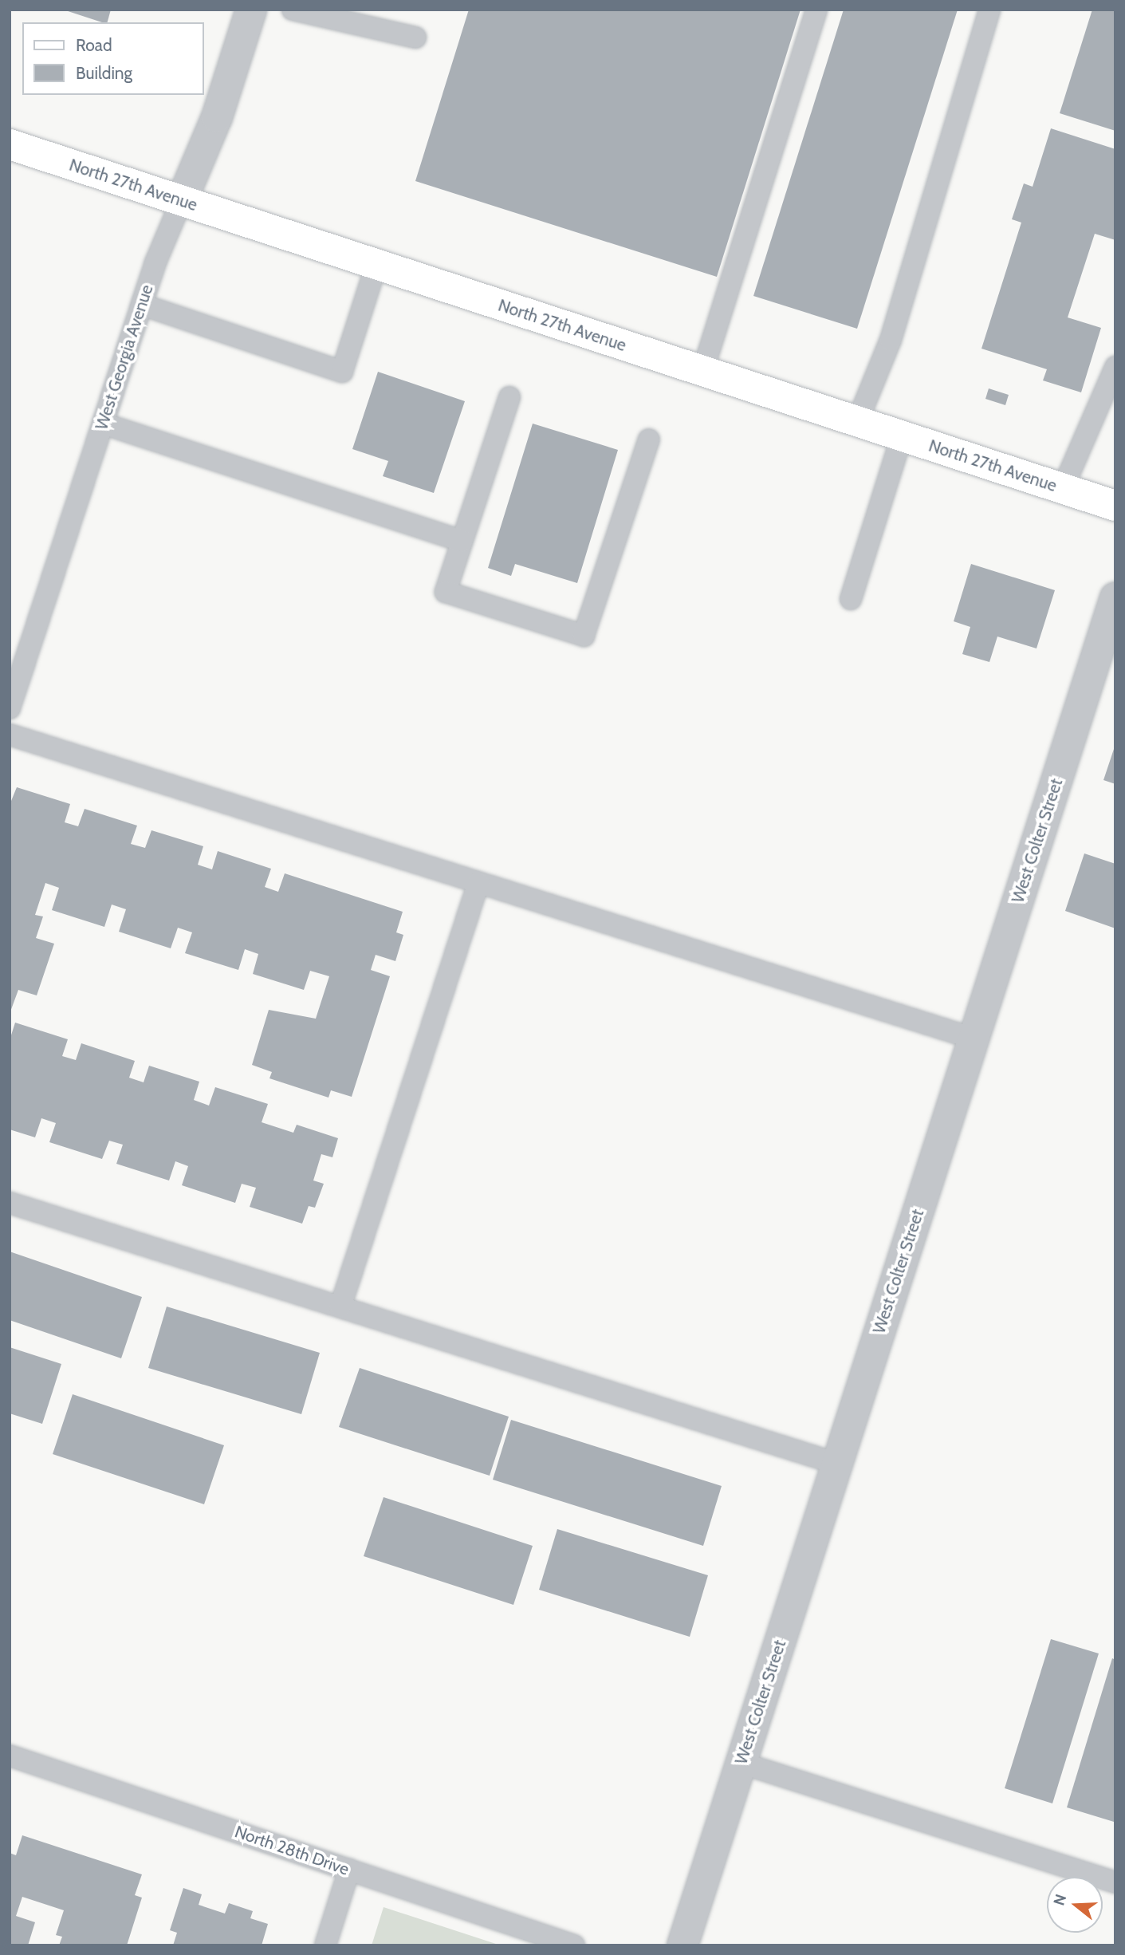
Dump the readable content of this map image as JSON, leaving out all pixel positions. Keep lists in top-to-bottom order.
{
  "streets": {
    "main road": ["North 27th Avenue"],
    "street": ["West Georgia Avenue", "West Colter Street"],
    "lane": ["North 28th Drive"]
  },
  "crossings": [
    ["North 27th Avenue", "West Georgia Avenue"]
  ],
  "legend": ["Road", "Building"],
  "north": "left"
}
